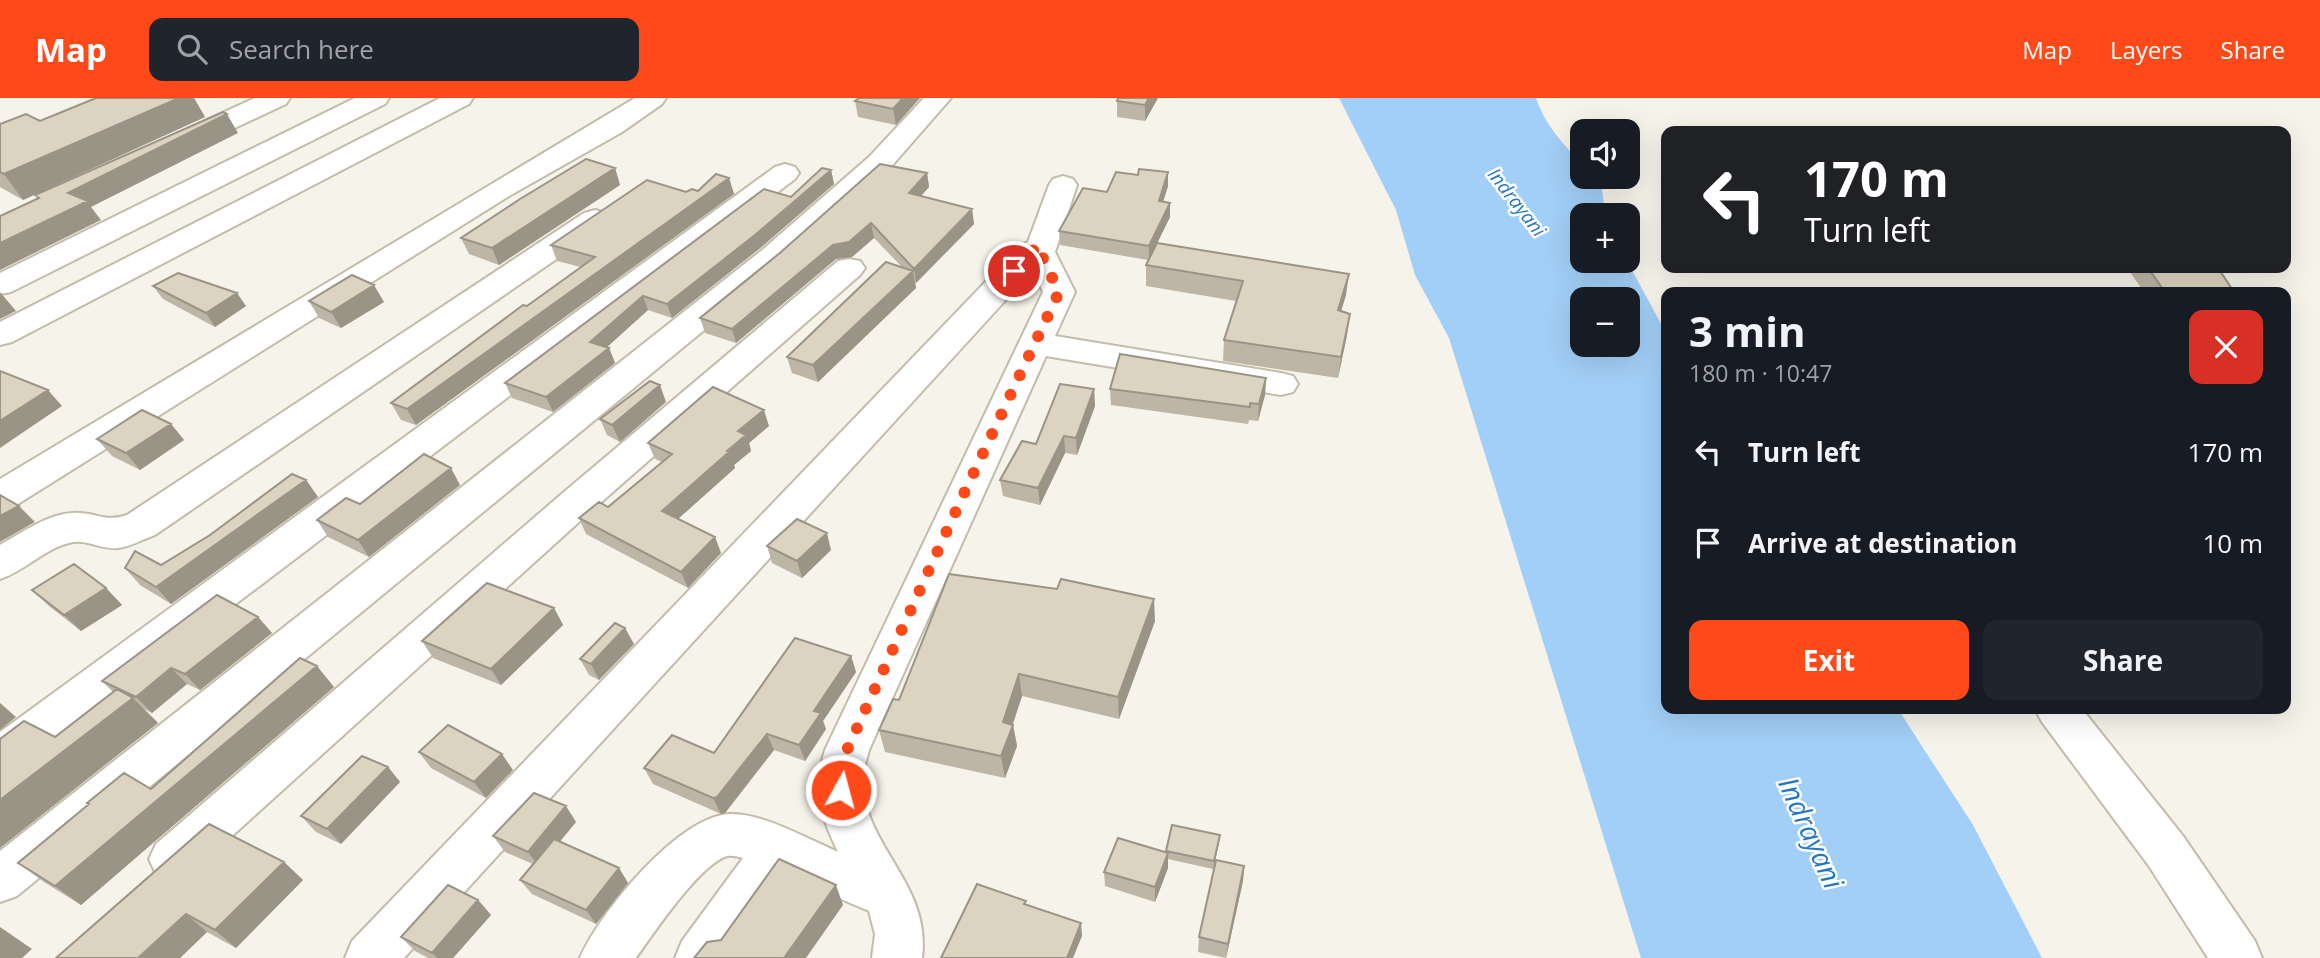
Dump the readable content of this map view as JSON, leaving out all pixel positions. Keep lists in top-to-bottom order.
{
  "water": ["Indrayani"],
  "page": {
    "header": "Map",
    "search": "Search here",
    "nav": ["Map", "Layers", "Share"],
    "map_buttons": ["+", "−"],
    "turn": ["170 m", "Turn left"],
    "heading": ["3 min", "180 m · 10:47"],
    "list": [
      {
        "name": "Turn left",
        "value": "170 m"
      },
      {
        "name": "Arrive at destination",
        "value": "10 m"
      }
    ],
    "buttons": ["Exit", "Share"]
  }
}
